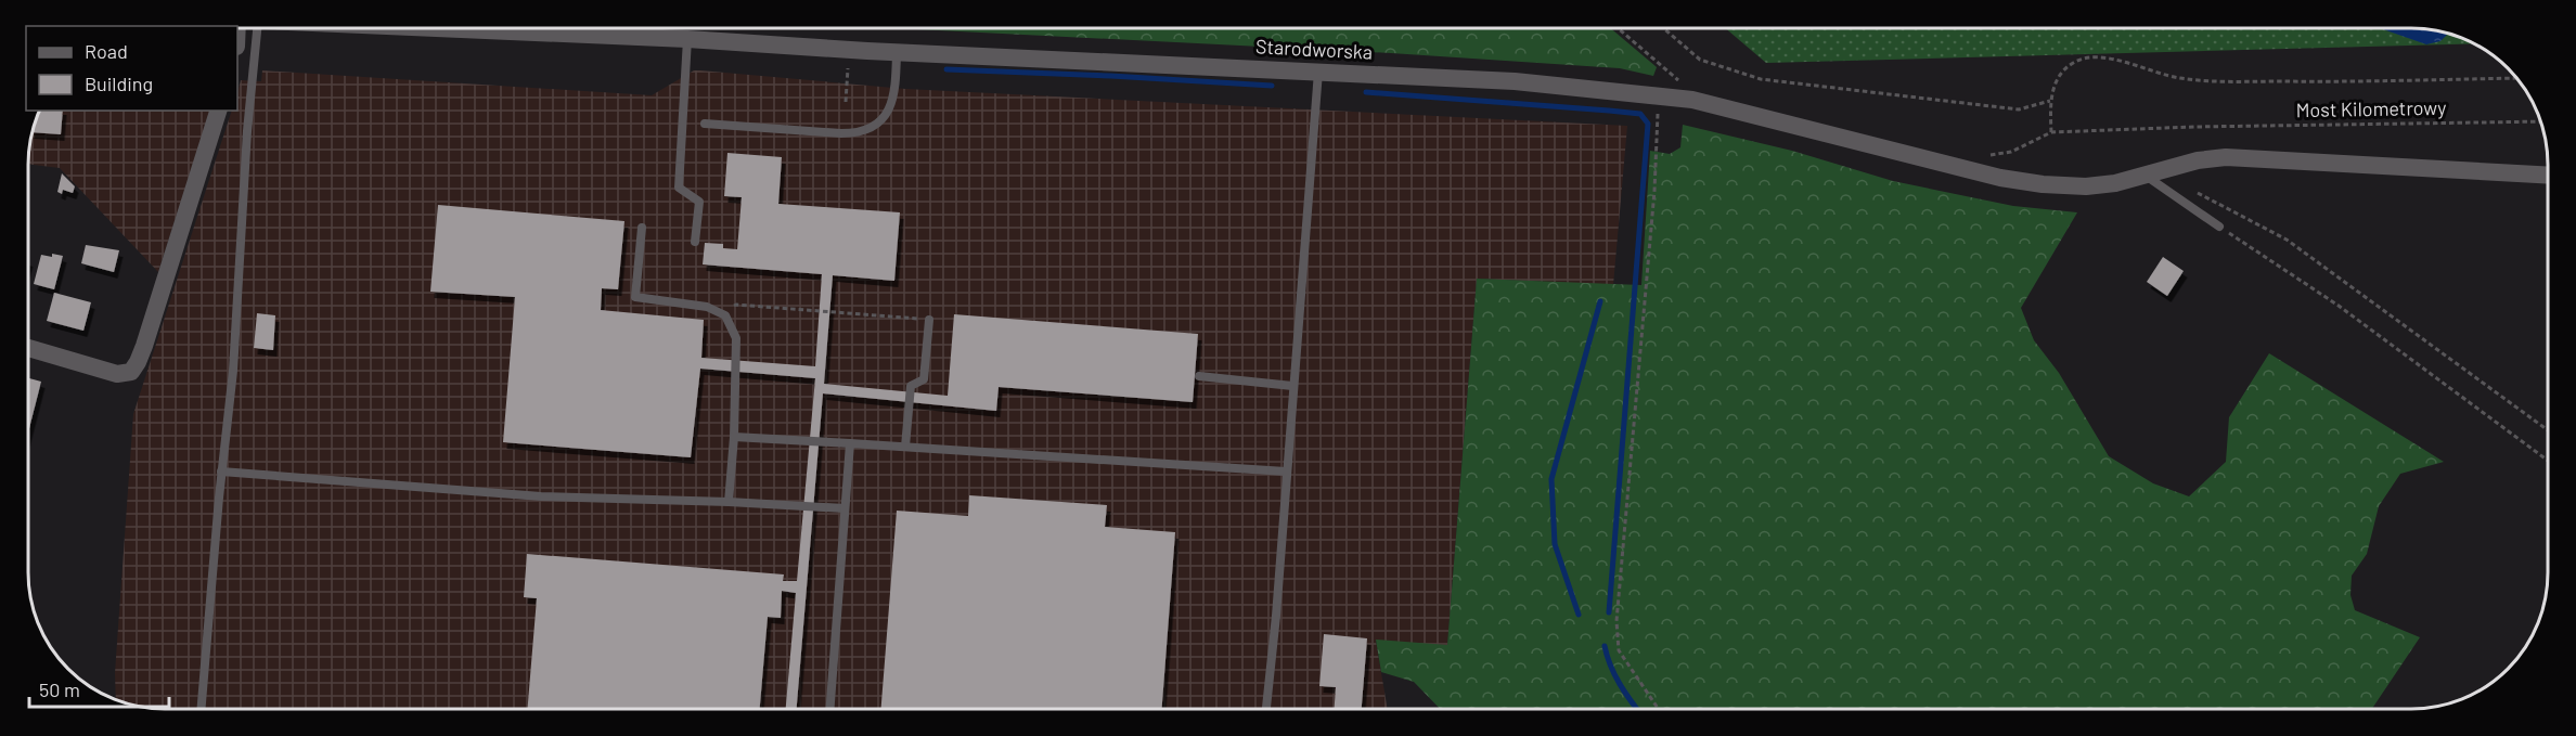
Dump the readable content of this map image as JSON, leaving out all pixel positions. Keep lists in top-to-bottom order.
{
  "streets": {
    "street": ["Starodworska"],
    "path": ["Most Kilometrowy"]
  },
  "legend": ["Road", "Building"],
  "scale_bar": "50 m"
}
